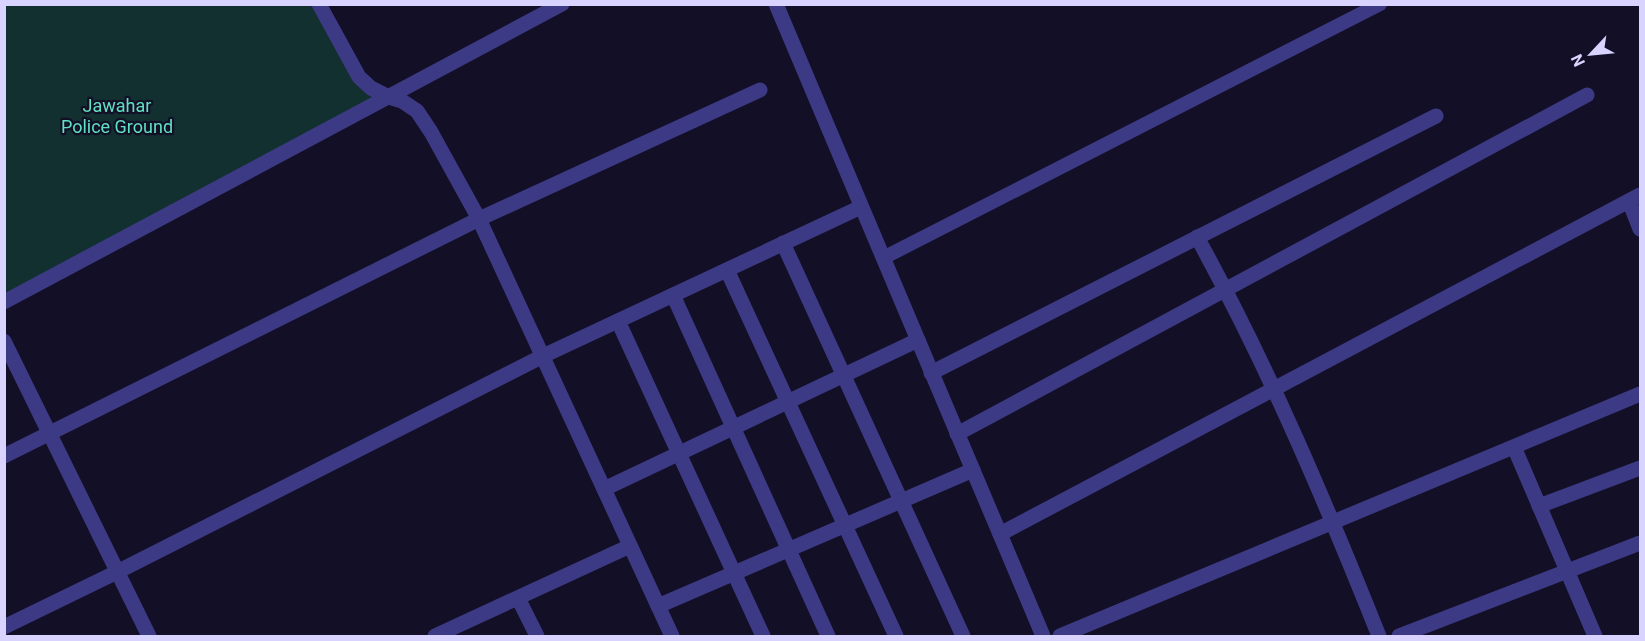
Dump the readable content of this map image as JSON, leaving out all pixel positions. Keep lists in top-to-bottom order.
{
  "parks": ["Jawahar Police Ground"],
  "north": "bottom left"
}
